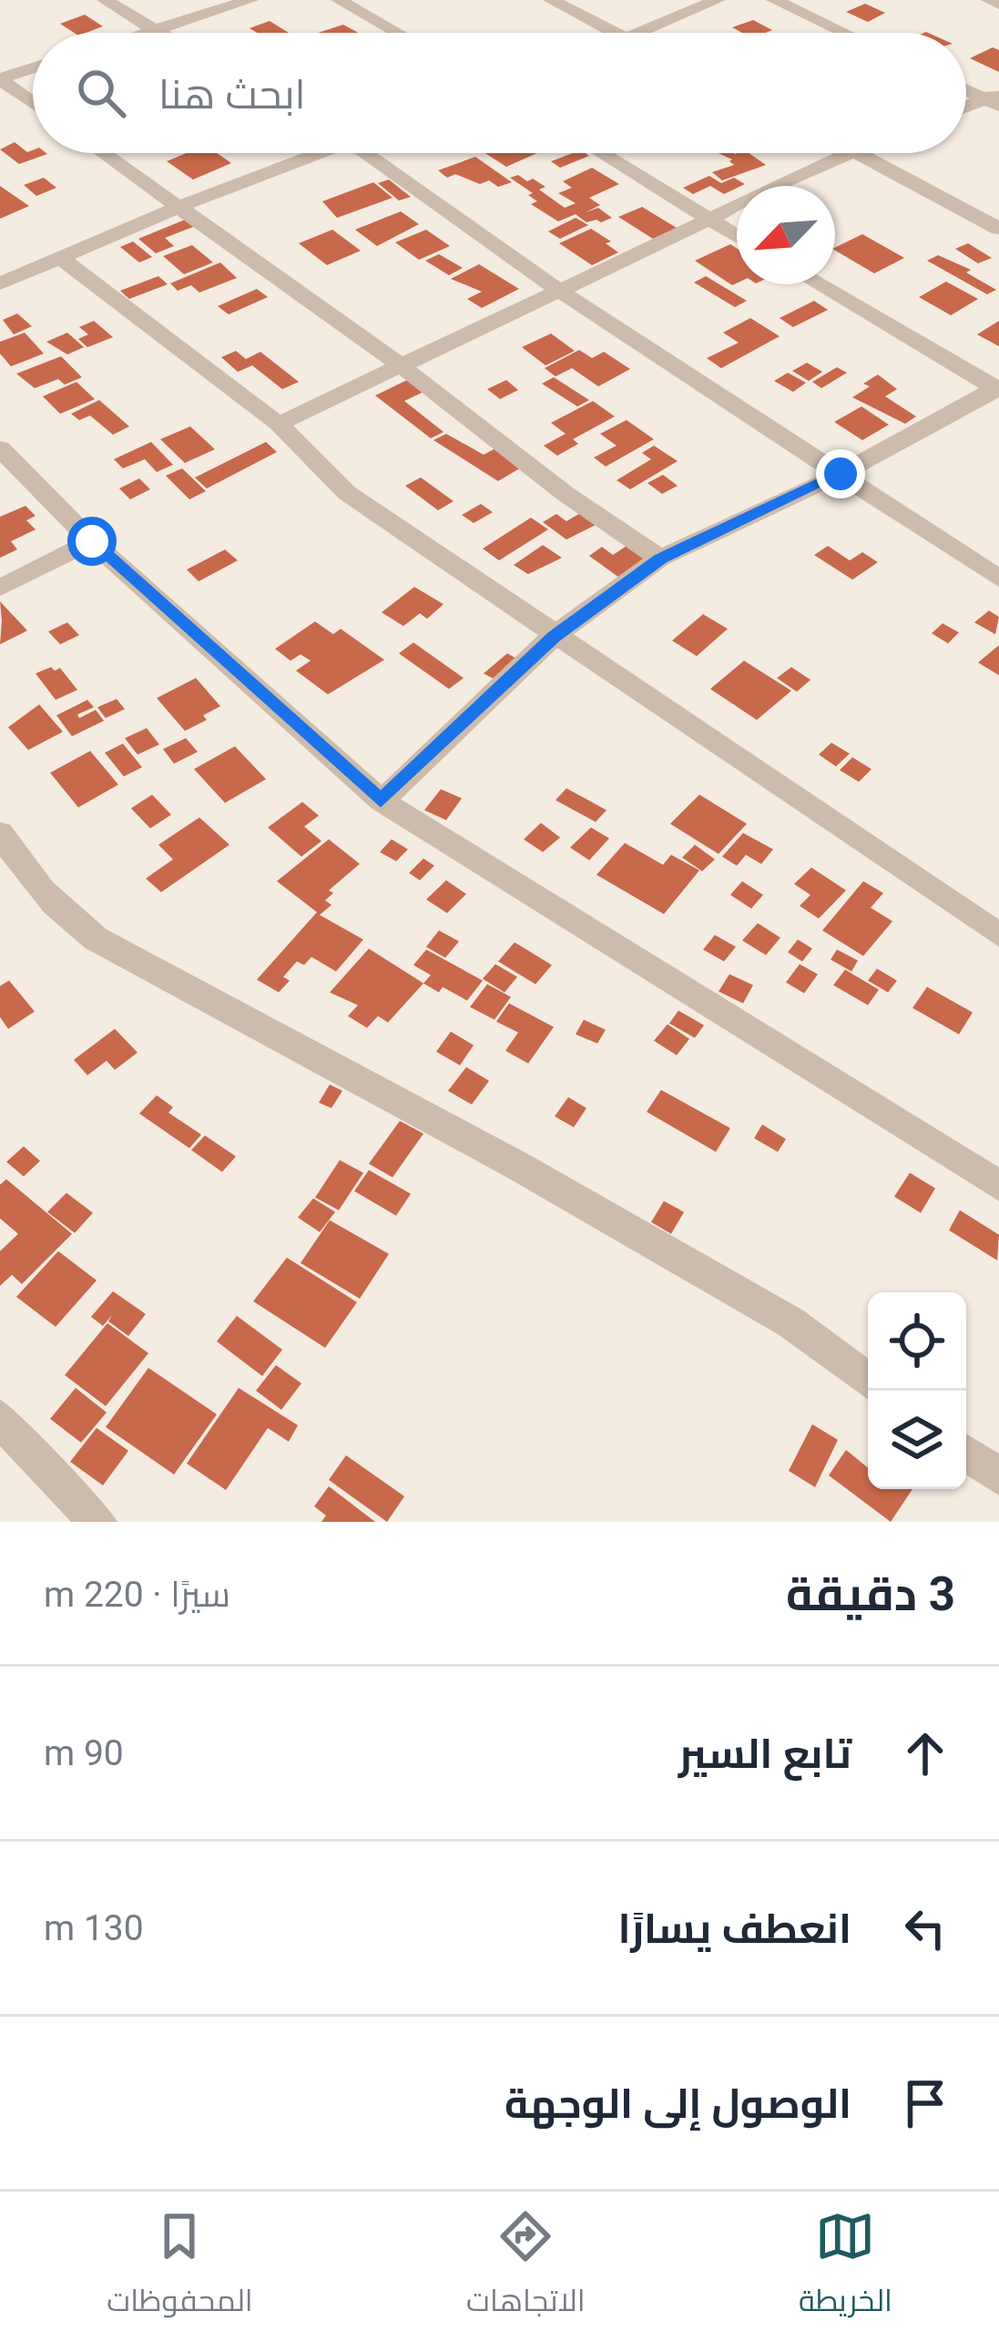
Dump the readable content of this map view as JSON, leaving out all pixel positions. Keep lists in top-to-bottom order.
{
  "north": "bottom left",
  "page": {
    "search": "ابحث هنا",
    "heading": ["3 دقيقة", "سيرًا · 220 m"],
    "list": [
      ["تابع السير", "90 m"],
      ["انعطف يسارًا", "130 m"],
      "الوصول إلى الوجهة"
    ],
    "nav": ["الخريطة", "الاتجاهات", "المحفوظات"]
  }
}
